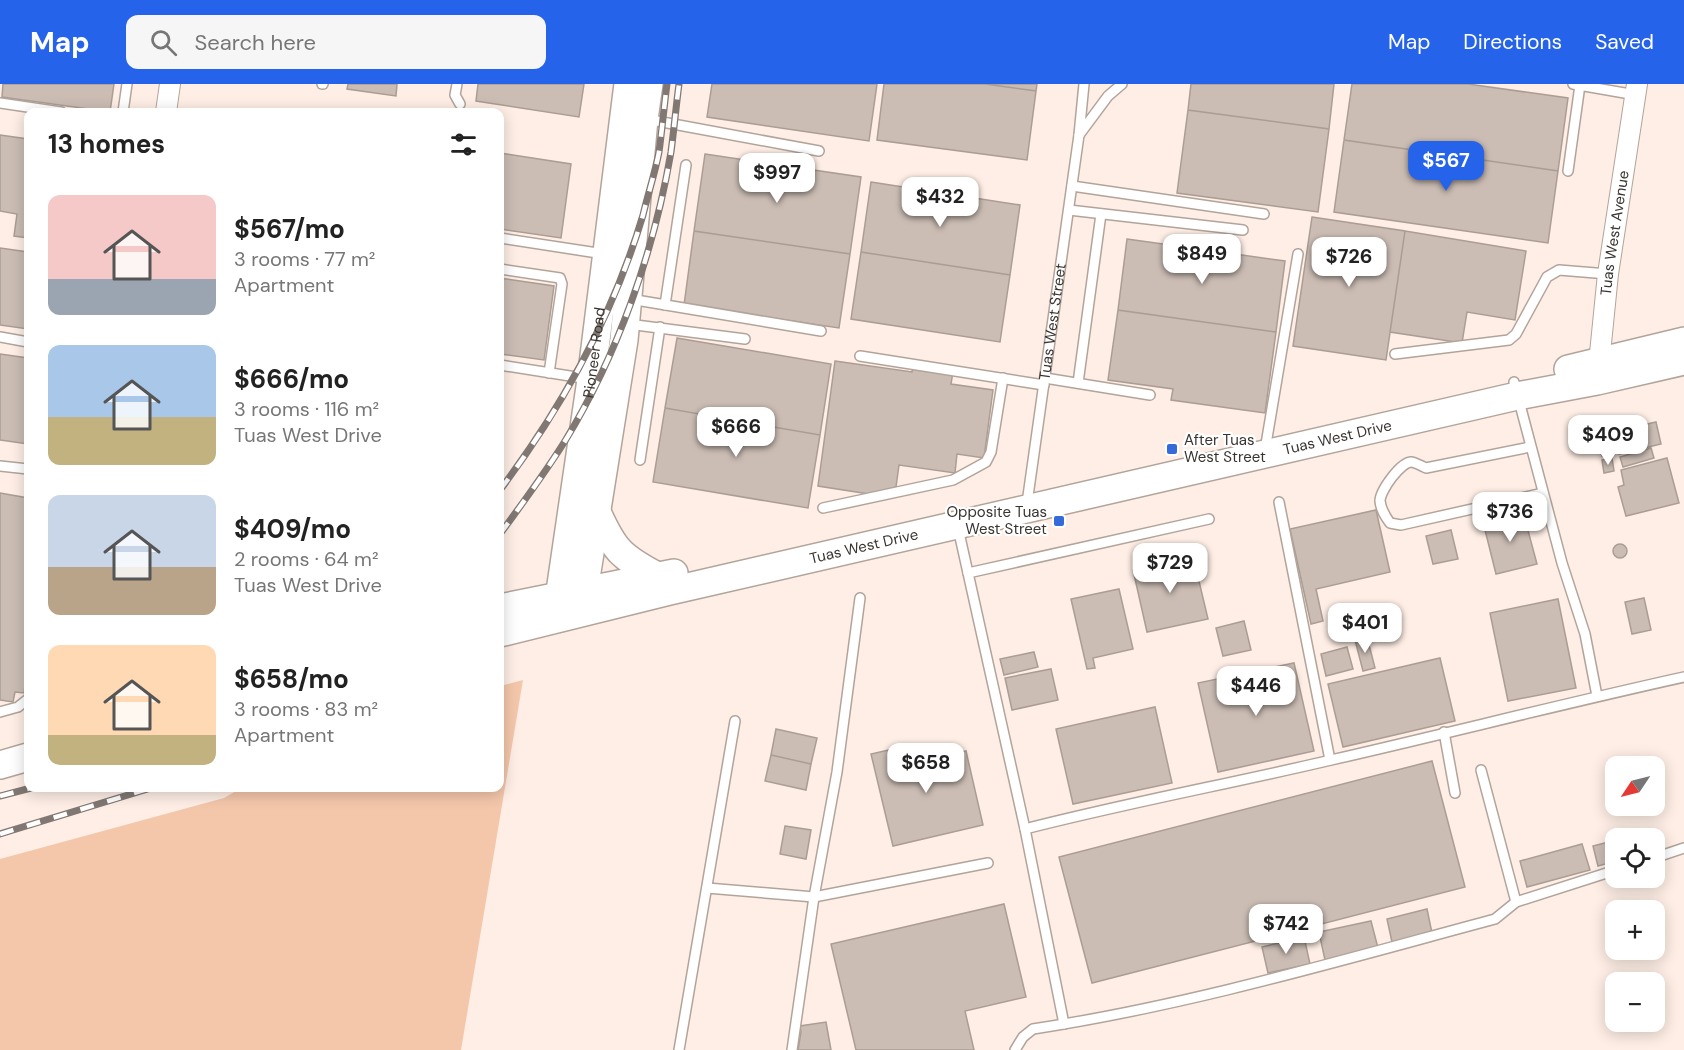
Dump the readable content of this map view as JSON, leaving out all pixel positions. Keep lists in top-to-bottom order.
{
  "streets": {
    "main road": ["Pioneer Road", "Tuas West Drive"],
    "street": ["Tuas West Avenue"],
    "lane": ["Tuas West Street"]
  },
  "crossings": [
    ["Tuas West Avenue", "Tuas West Drive"],
    ["Tuas West Street", "Tuas West Drive"],
    ["Pioneer Road", "Tuas West Drive"]
  ],
  "places": {
    "transit": ["After Tuas West Street", "Opposite Tuas West Street"]
  },
  "north": "bottom left",
  "page": {
    "header": "Map",
    "search": "Search here",
    "nav": ["Map", "Directions", "Saved"],
    "heading": "13 homes",
    "price": [
      "$567",
      "$997",
      "$432",
      "$849",
      "$726",
      "$666",
      "$409",
      "$736",
      "$729",
      "$401",
      "$446",
      "$658",
      "$742"
    ],
    "list": [
      {
        "name": "$567/mo",
        "note": "3 rooms · 77 m² · Apartment"
      },
      {
        "name": "$666/mo",
        "note": "3 rooms · 116 m² · Tuas West Drive"
      },
      {
        "name": "$409/mo",
        "note": "2 rooms · 64 m² · Tuas West Drive"
      },
      {
        "name": "$658/mo",
        "note": "3 rooms · 83 m² · Apartment"
      }
    ],
    "map_buttons": ["+", "−"]
  }
}
